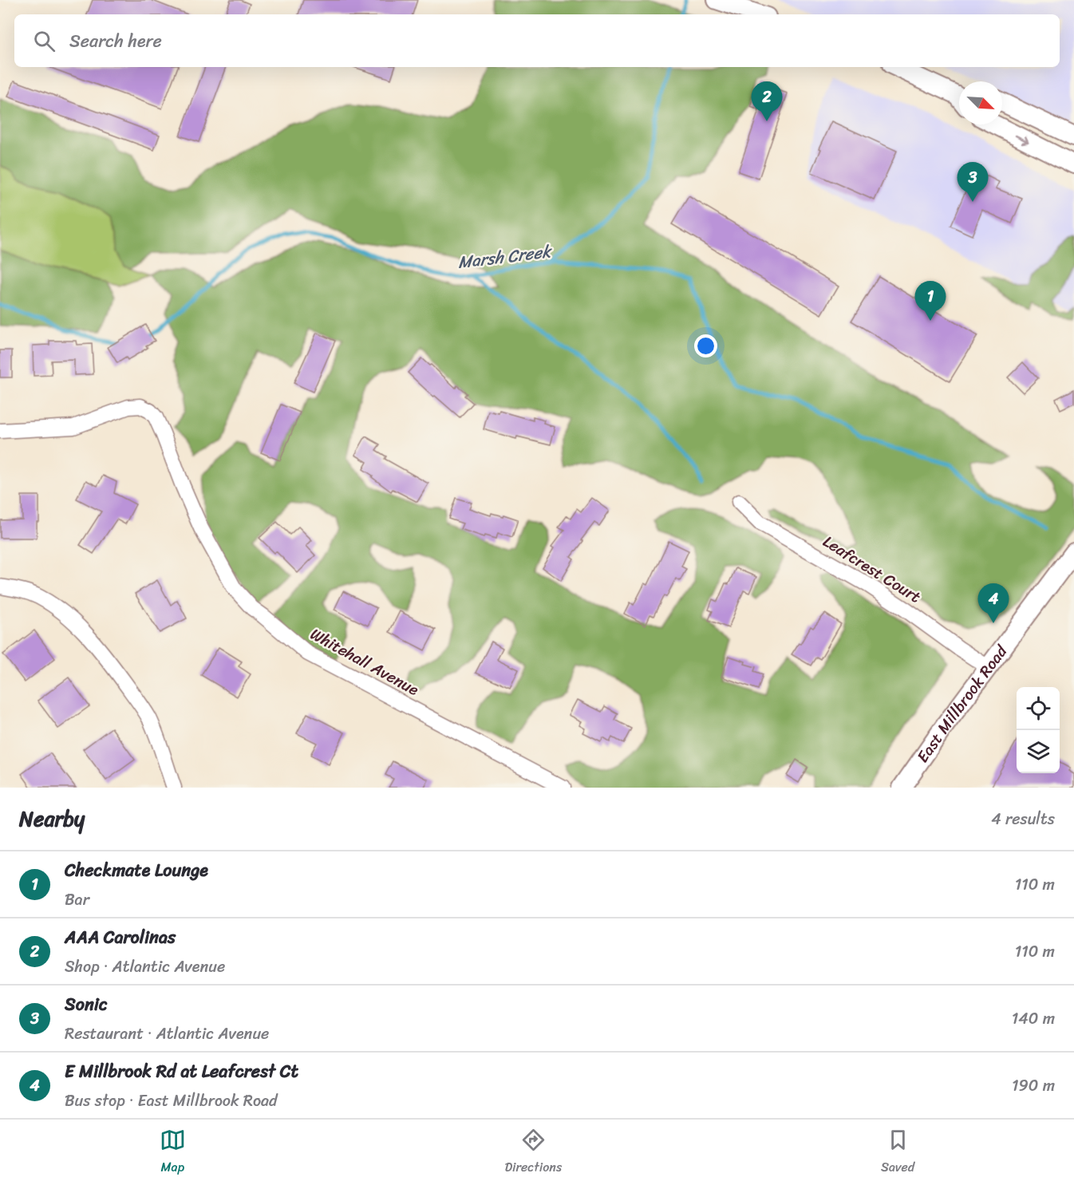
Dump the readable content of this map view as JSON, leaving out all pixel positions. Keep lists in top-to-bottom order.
{
  "streets": {
    "main road": ["East Millbrook Road"],
    "street": ["Leafcrest Court", "Whitehall Avenue"]
  },
  "crossings": [
    ["Leafcrest Court", "East Millbrook Road"]
  ],
  "water": ["Marsh Creek"],
  "north": "bottom right",
  "page": {
    "search": "Search here",
    "pins": [
      "2",
      "3",
      "1",
      "4"
    ],
    "heading": ["Nearby", "4 results"],
    "list": [
      {
        "mark": "1",
        "name": "Checkmate Lounge",
        "note": "Bar",
        "value": "110 m"
      },
      {
        "mark": "2",
        "name": "AAA Carolinas",
        "note": "Shop · Atlantic Avenue",
        "value": "110 m"
      },
      {
        "mark": "3",
        "name": "Sonic",
        "note": "Restaurant · Atlantic Avenue",
        "value": "140 m"
      },
      {
        "mark": "4",
        "name": "E Millbrook Rd at Leafcrest Ct",
        "note": "Bus stop · East Millbrook Road",
        "value": "190 m"
      }
    ],
    "nav": ["Map", "Directions", "Saved"]
  }
}
